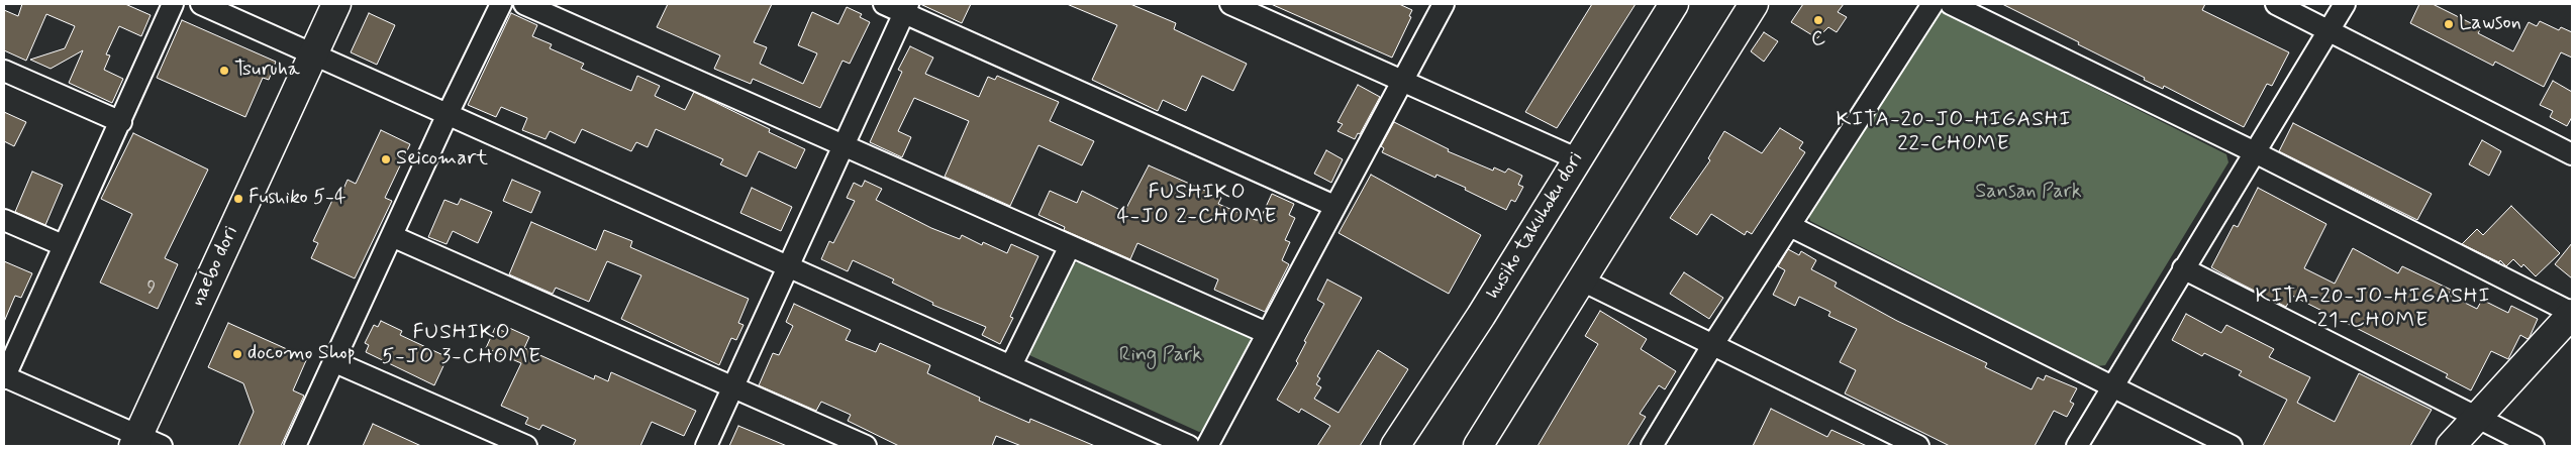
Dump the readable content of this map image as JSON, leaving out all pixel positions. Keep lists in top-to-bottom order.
{
  "streets": {
    "street": ["husiko takuhoku dori", "naebo dori"]
  },
  "districts": [
    "KITA-20-JO-HIGASHI 22-CHOME",
    "FUSHIKO 4-JO 2-CHOME",
    "KITA-20-JO-HIGASHI 21-CHOME",
    "FUSHIKO 5-JO 3-CHOME"
  ],
  "parks": ["Sansan Park", "Ring Park"],
  "places": [
    "C",
    "Lawson",
    "Tsuruha",
    "Seicomart",
    "Fushiko 5-4",
    "docomo Shop"
  ],
  "house_numbers": ["9"]
}
